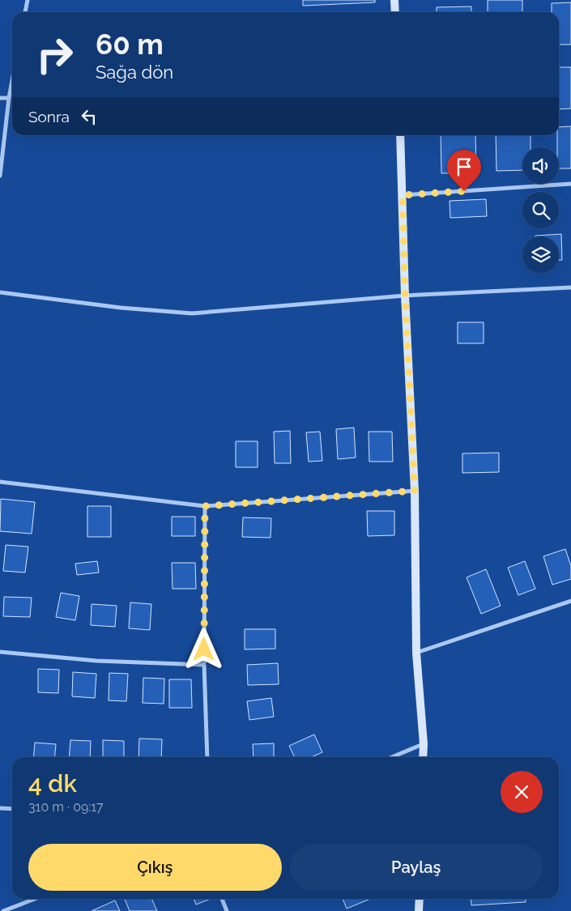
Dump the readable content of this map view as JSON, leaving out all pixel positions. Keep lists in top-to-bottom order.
{
  "page": {
    "turn": ["60 m", "Sağa dön"],
    "then": "Sonra",
    "heading": ["4 dk", "310 m · 09:17"],
    "buttons": ["Çıkış", "Paylaş"]
  }
}
